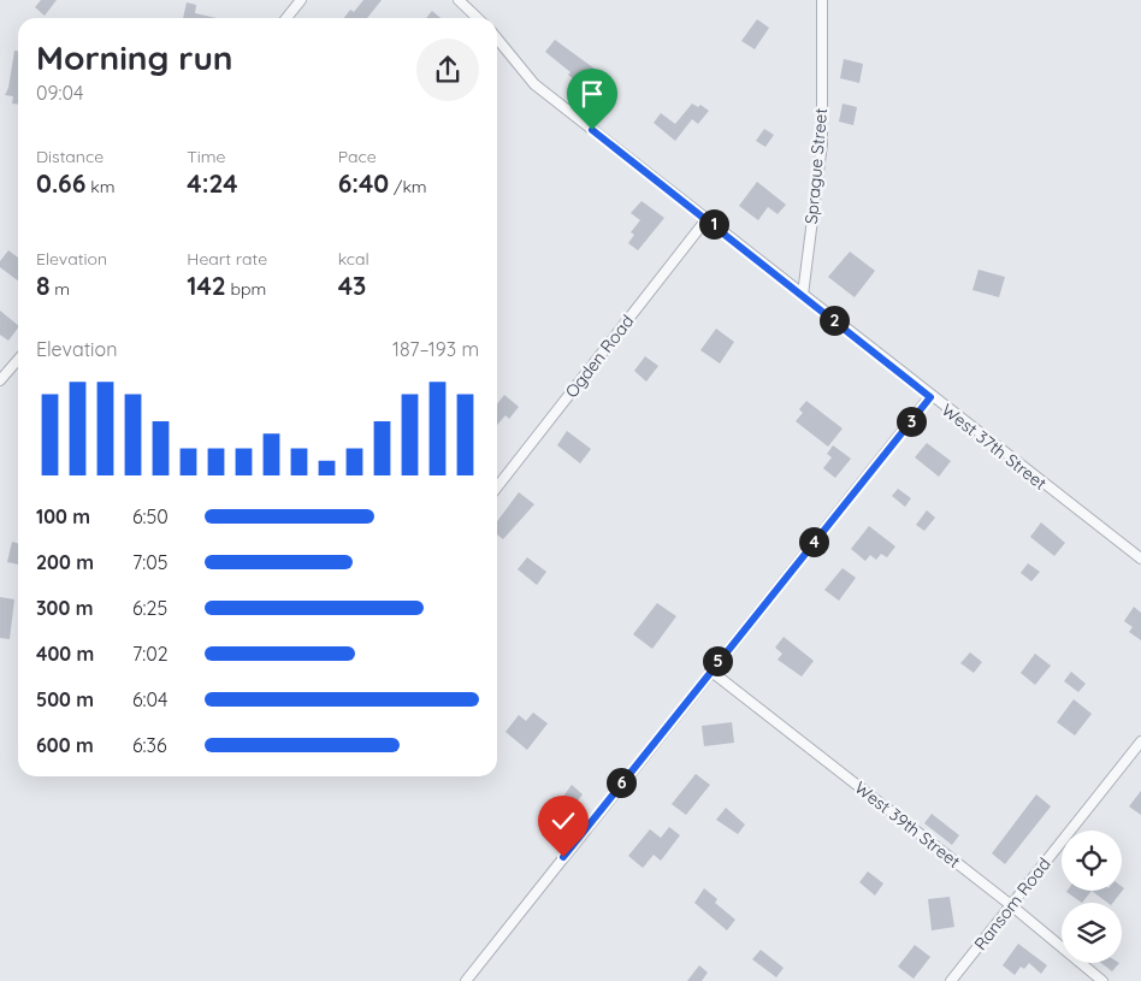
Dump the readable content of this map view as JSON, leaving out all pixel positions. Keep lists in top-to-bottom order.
{
  "streets": {
    "street": [
      "Sprague Street",
      "Ogden Road",
      "West 37th Street",
      "West 39th Street",
      "Ransom Road"
    ]
  },
  "crossings": [
    ["Sprague Street", "West 37th Street"],
    ["Ogden Road", "West 37th Street"],
    ["West 39th Street", "Ransom Road"]
  ],
  "page": {
    "heading": ["Morning run", "09:04"],
    "stats": [
      ["Distance", "0.66 km"],
      ["Time", "4:24"],
      ["Pace", "6:40 /km"],
      ["Elevation", "8 m"],
      ["Heart rate", "142 bpm"],
      ["kcal", "43"]
    ],
    "pins": [
      "1",
      "2",
      "3",
      "4",
      "5",
      "6"
    ],
    "chart": ["Elevation", "187–193 m"],
    "list": [
      {
        "name": "100 m",
        "note": "6:50"
      },
      {
        "name": "200 m",
        "note": "7:05"
      },
      {
        "name": "300 m",
        "note": "6:25"
      },
      {
        "name": "400 m",
        "note": "7:02"
      },
      {
        "name": "500 m",
        "note": "6:04"
      },
      {
        "name": "600 m",
        "note": "6:36"
      }
    ]
  }
}
